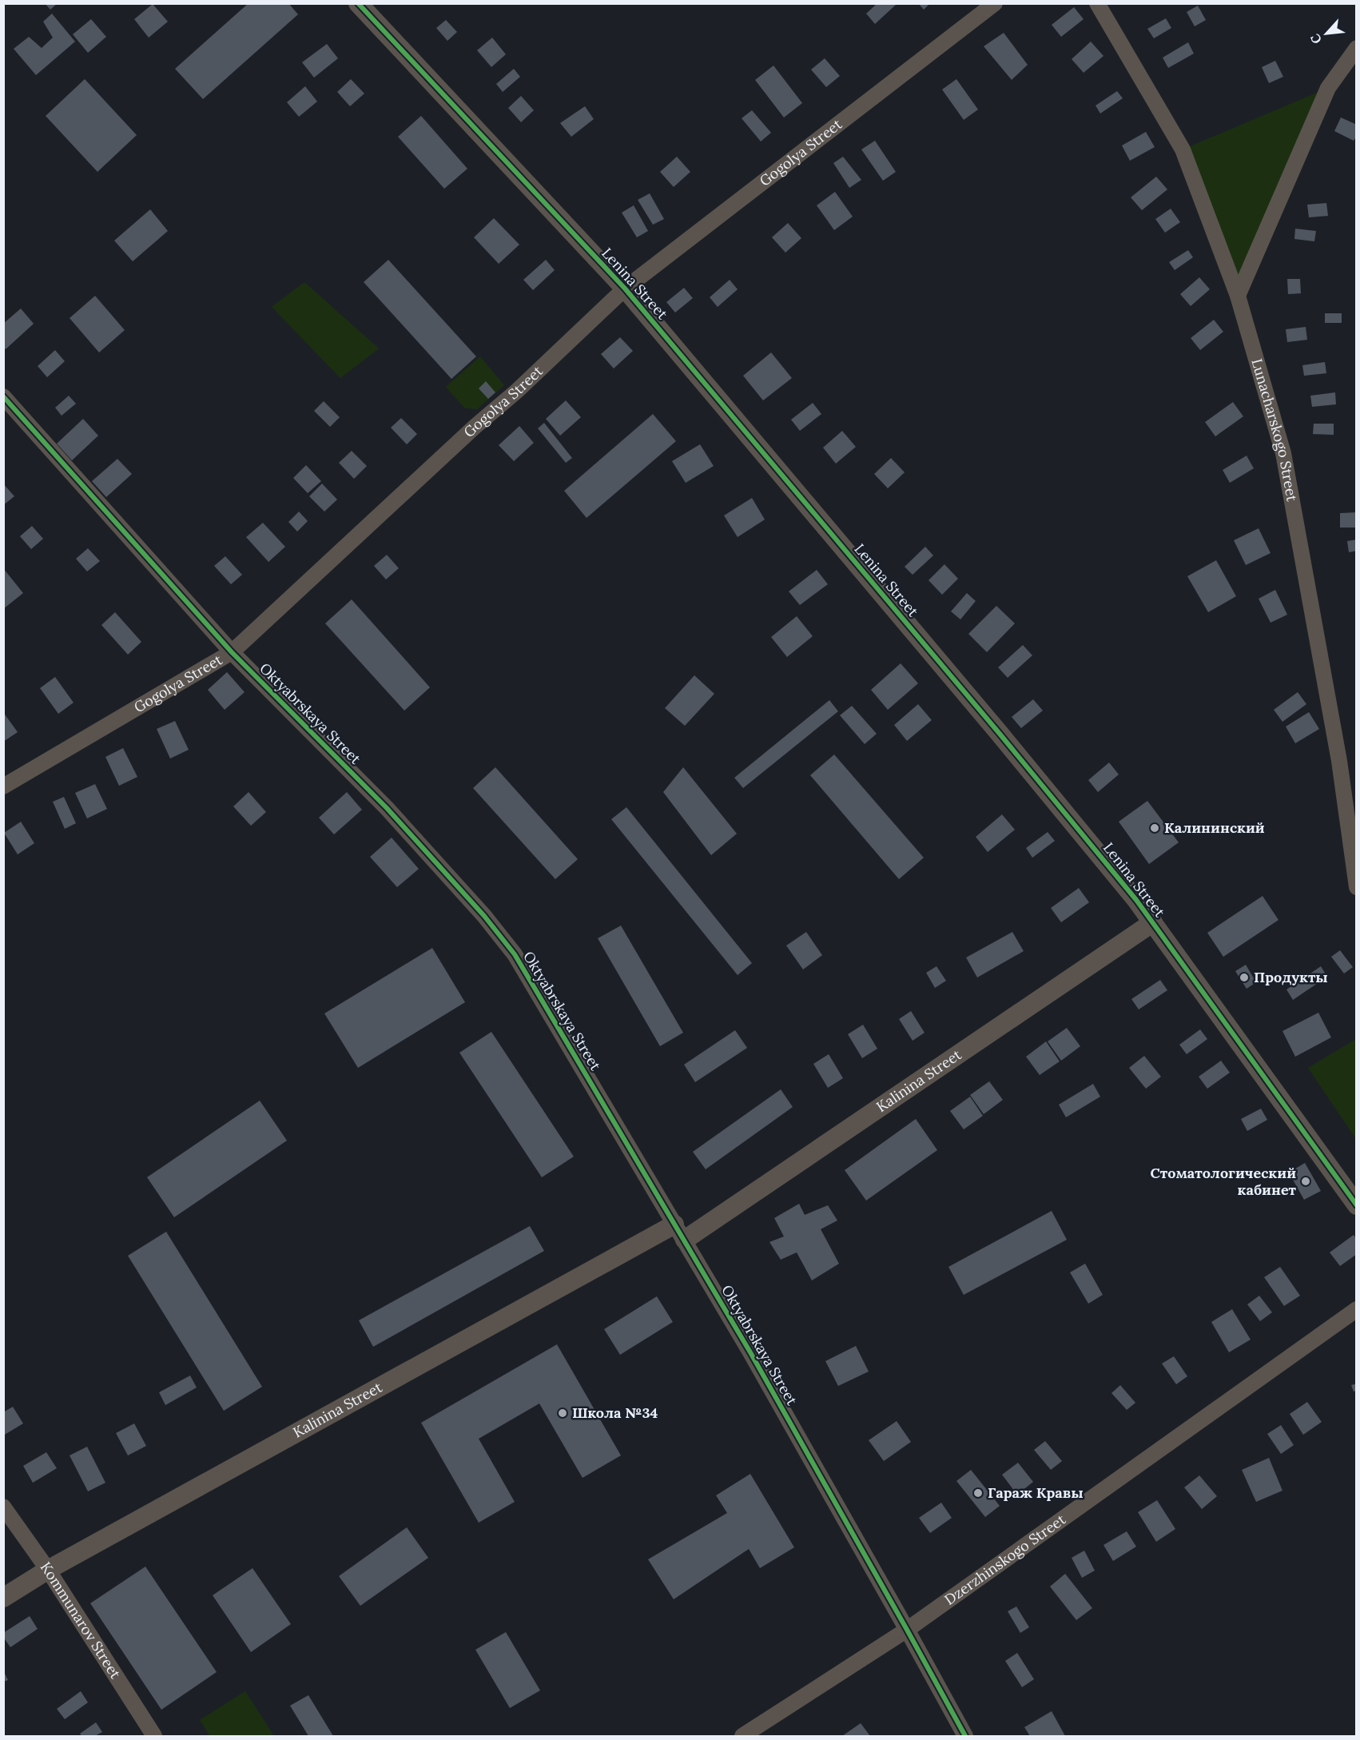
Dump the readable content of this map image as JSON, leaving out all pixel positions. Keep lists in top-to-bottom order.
{
  "streets": {
    "street": [
      "Gogolya Street",
      "Lenina Street",
      "Lunacharskogo Street",
      "Oktyabrskaya Street",
      "Kalinina Street",
      "Dzerzhinskogo Street",
      "Kommunarov Street"
    ]
  },
  "crossings": [
    ["Gogolya Street", "Lenina Street"],
    ["Gogolya Street", "Oktyabrskaya Street"],
    ["Lenina Street", "Kalinina Street"],
    ["Oktyabrskaya Street", "Kalinina Street"],
    ["Oktyabrskaya Street", "Dzerzhinskogo Street"],
    ["Kalinina Street", "Kommunarov Street"]
  ],
  "places": [
    "Калининский",
    "Продукты",
    "Стоматологический кабинет",
    "Школа №34",
    "Гараж Кравы"
  ],
  "north": "bottom left"
}
